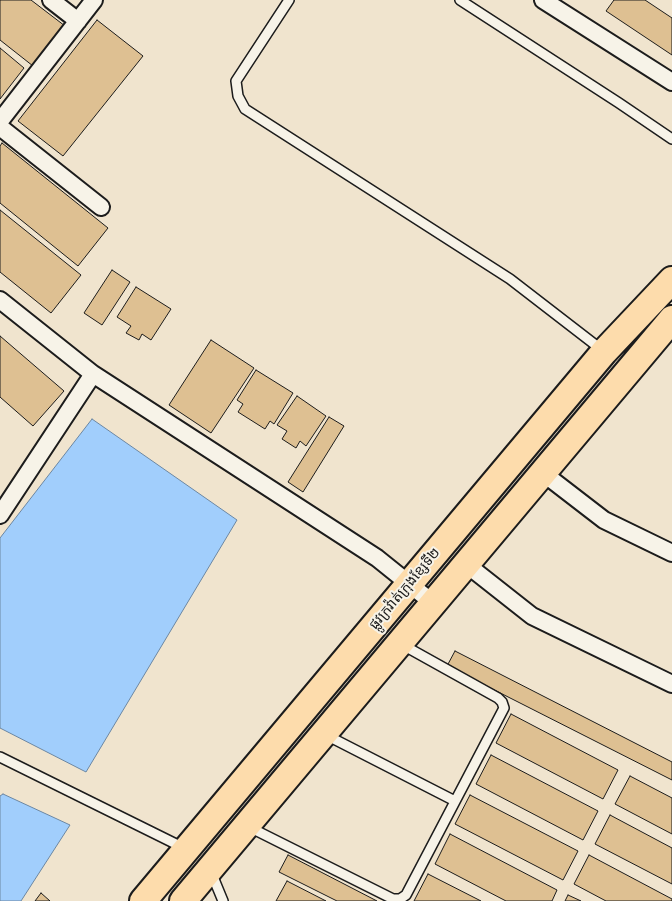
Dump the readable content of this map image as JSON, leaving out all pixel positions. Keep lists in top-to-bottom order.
{
  "streets": {
    "main road": ["ផ្លូវក្រវ៉ាត់ក្រុងខ្សែទី២"]
  }
}
